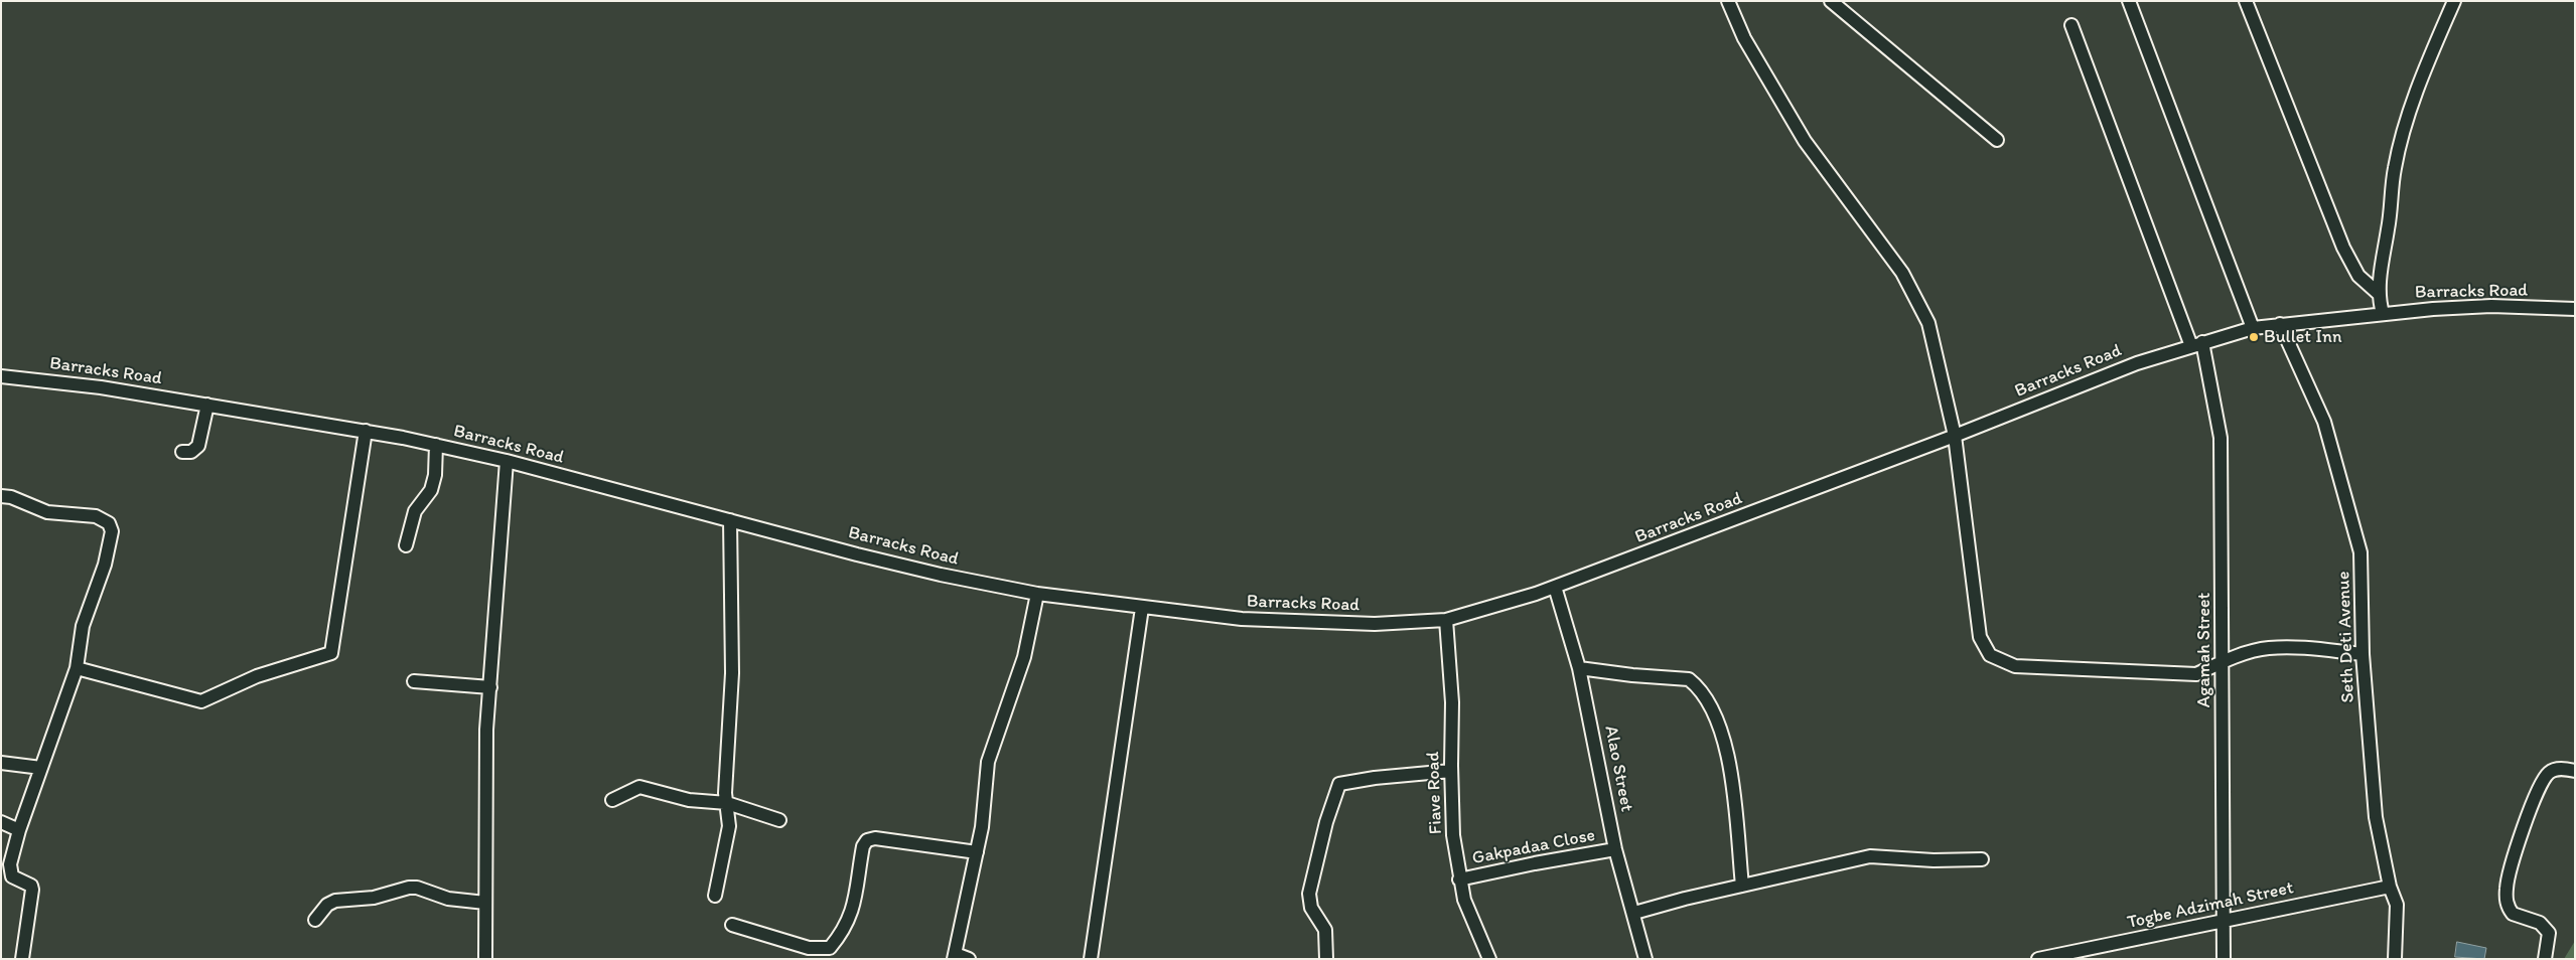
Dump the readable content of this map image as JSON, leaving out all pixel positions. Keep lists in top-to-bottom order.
{
  "streets": {
    "street": [
      "Barracks Road",
      "Seth Deti Avenue",
      "Agamah Street",
      "Alao Street",
      "Fiave Road",
      "Gakpadaa Close",
      "Togbe Adzimah Street"
    ]
  },
  "crossings": [
    ["Barracks Road", "Seth Deti Avenue"],
    ["Barracks Road", "Agamah Street"],
    ["Barracks Road", "Alao Street"],
    ["Barracks Road", "Fiave Road"],
    ["Seth Deti Avenue", "Togbe Adzimah Street"],
    ["Agamah Street", "Togbe Adzimah Street"],
    ["Alao Street", "Gakpadaa Close"],
    ["Fiave Road", "Gakpadaa Close"]
  ],
  "places": ["Bullet Inn"]
}
